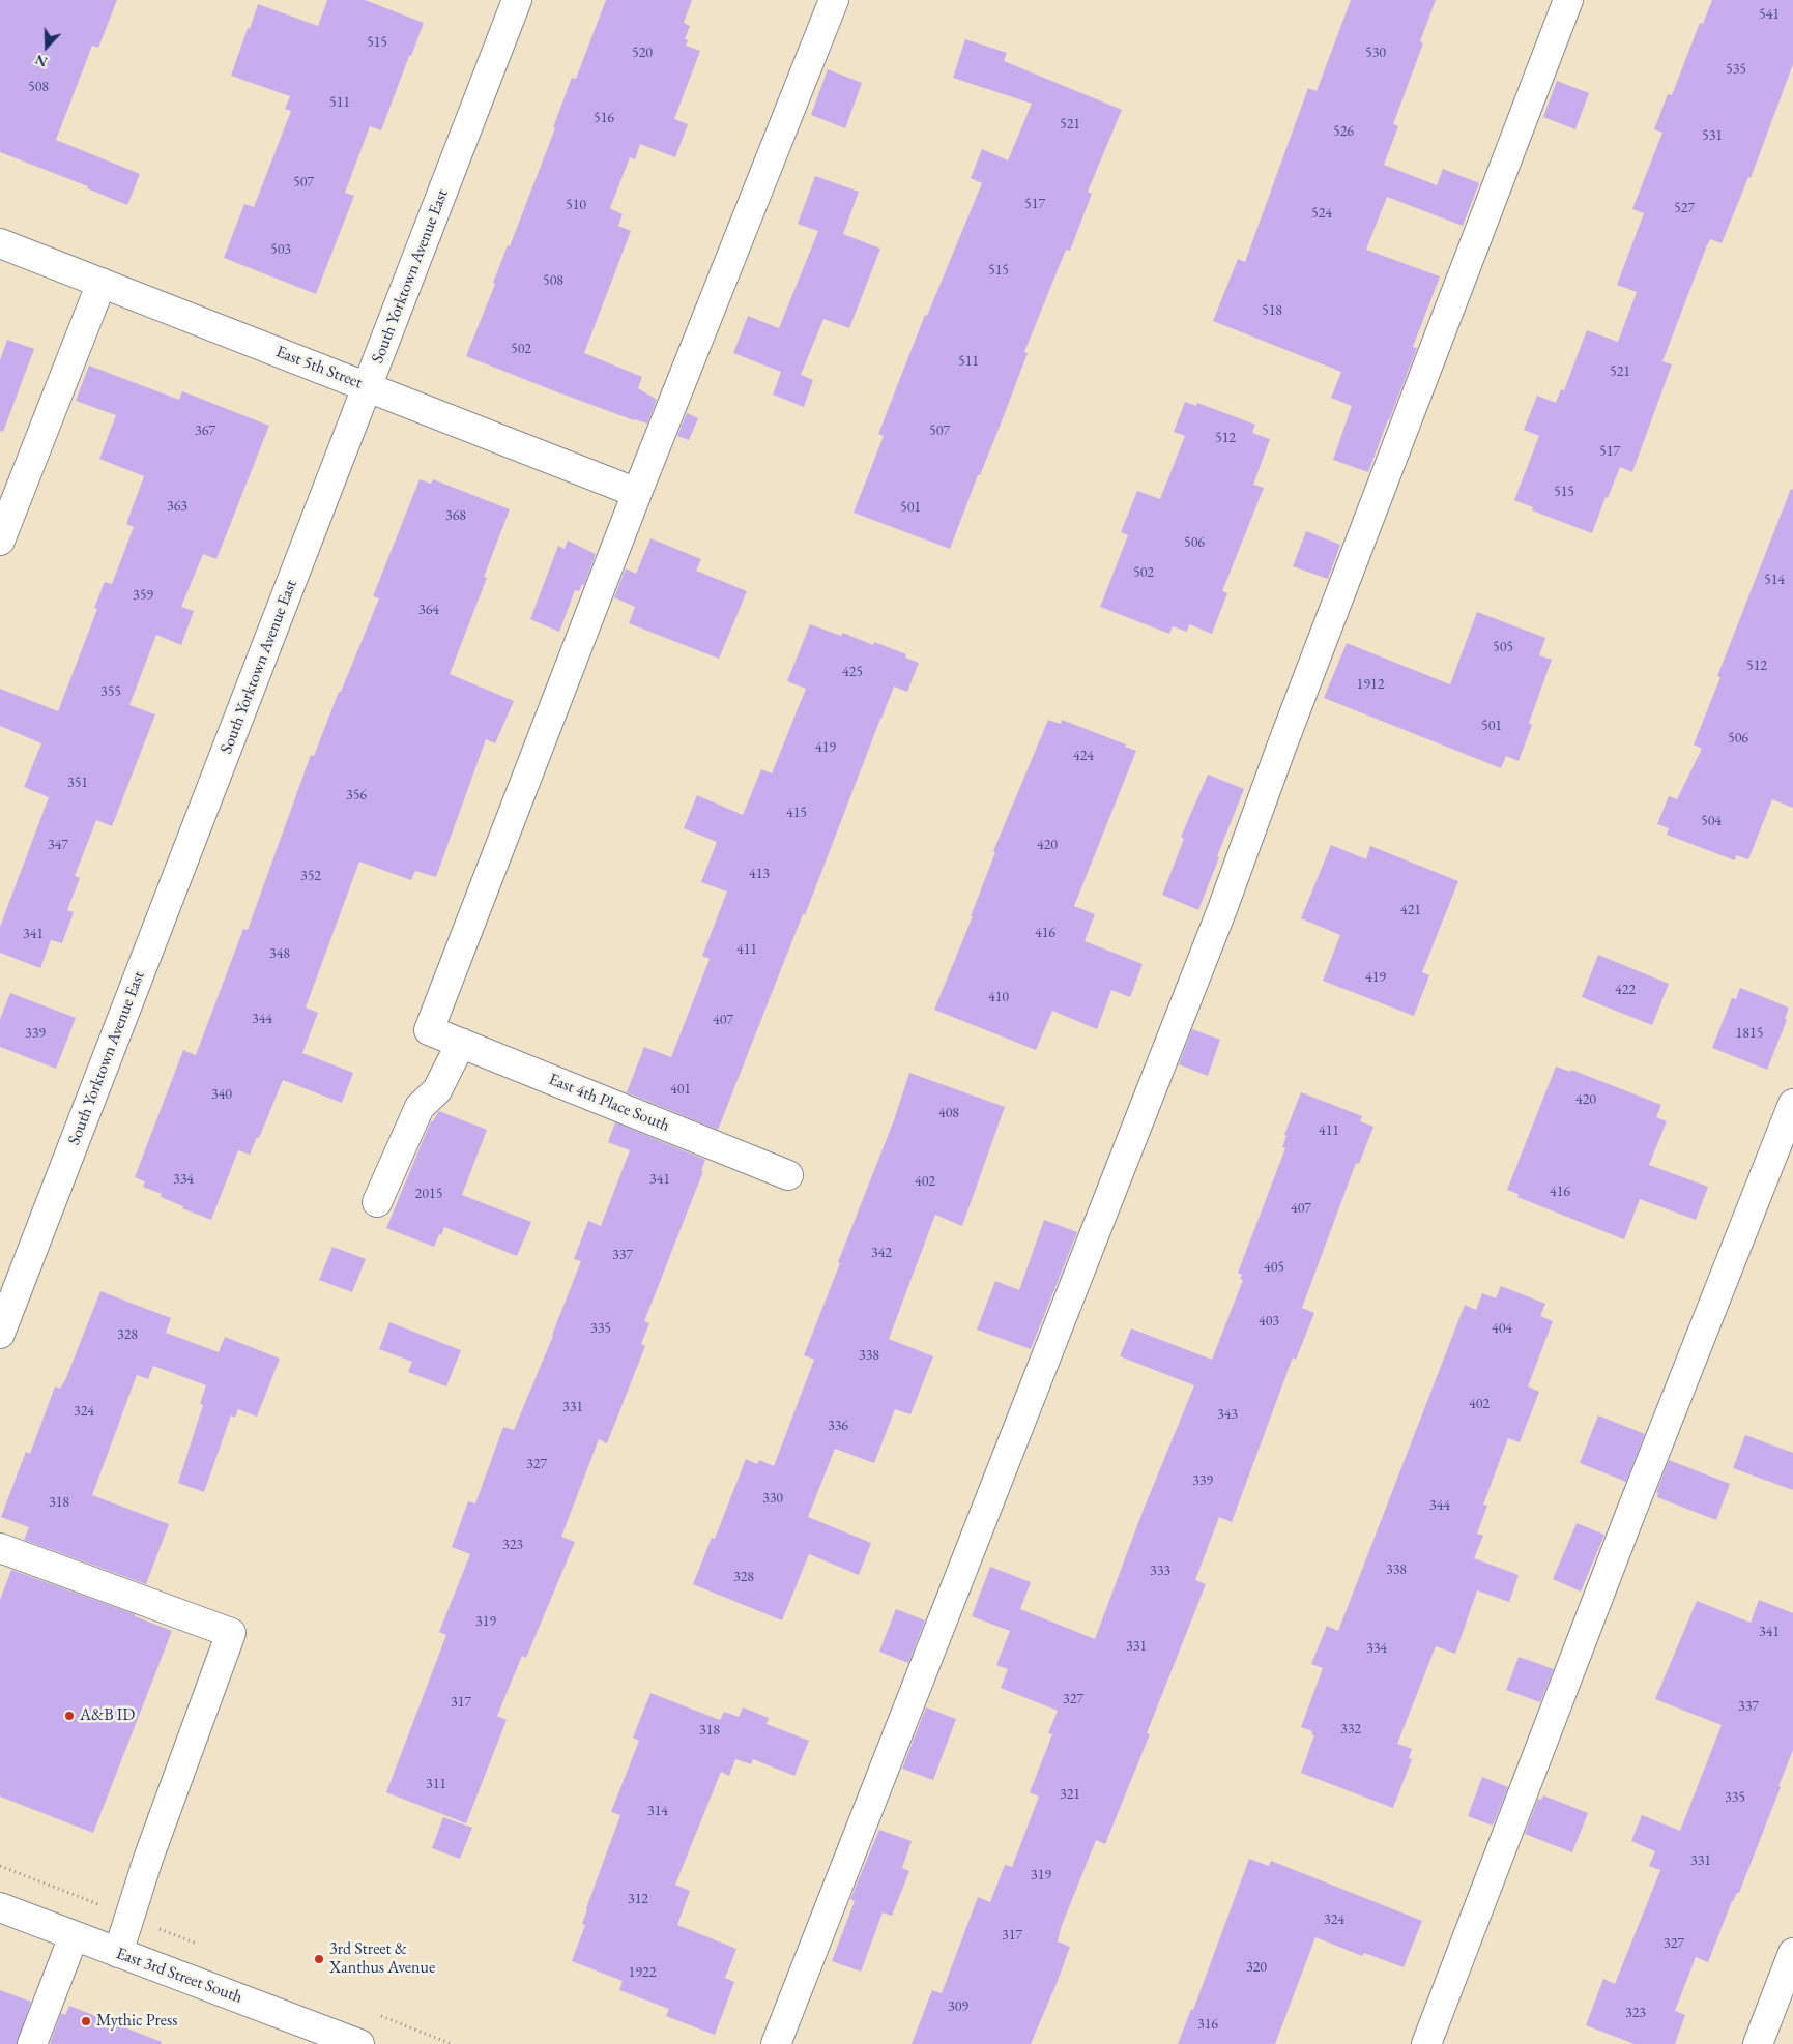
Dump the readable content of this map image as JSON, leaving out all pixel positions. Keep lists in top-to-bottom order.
{
  "streets": {
    "street": [
      "South Yorktown Avenue East",
      "East 5th Street",
      "East 4th Place South",
      "East 3rd Street South"
    ]
  },
  "crossings": [
    ["South Yorktown Avenue East", "East 5th Street"],
    ["East 5th Street", "East 4th Place South"]
  ],
  "places": ["A&B ID", "3rd Street & Xanthus Avenue", "Mythic Press"],
  "house_numbers": [
    "541",
    "515",
    "520",
    "530",
    "535",
    "508",
    "511",
    "516",
    "521",
    "526",
    "531",
    "507",
    "517",
    "510",
    "527",
    "524",
    "503",
    "515",
    "508",
    "518",
    "502",
    "511",
    "521",
    "367",
    "507",
    "512",
    "517",
    "515",
    "363",
    "501",
    "368",
    "506",
    "502",
    "514",
    "359",
    "364",
    "505",
    "512",
    "425",
    "1912",
    "355",
    "501",
    "506",
    "419",
    "424",
    "351",
    "356",
    "415",
    "504",
    "347",
    "420",
    "413",
    "352",
    "421",
    "416",
    "341",
    "411",
    "348",
    "419",
    "422",
    "410",
    "344",
    "407",
    "339",
    "1815",
    "401",
    "340",
    "420",
    "408",
    "411",
    "334",
    "341",
    "402",
    "416",
    "2015",
    "407",
    "342",
    "337",
    "405",
    "403",
    "335",
    "404",
    "328",
    "338",
    "402",
    "331",
    "324",
    "343",
    "336",
    "327",
    "339",
    "330",
    "318",
    "344",
    "323",
    "338",
    "333",
    "328",
    "319",
    "341",
    "331",
    "334",
    "327",
    "317",
    "337",
    "332",
    "318",
    "311",
    "321",
    "335",
    "314",
    "331",
    "319",
    "312",
    "324",
    "317",
    "327",
    "320",
    "1922",
    "309",
    "323",
    "316"
  ],
  "north": "bottom"
}
